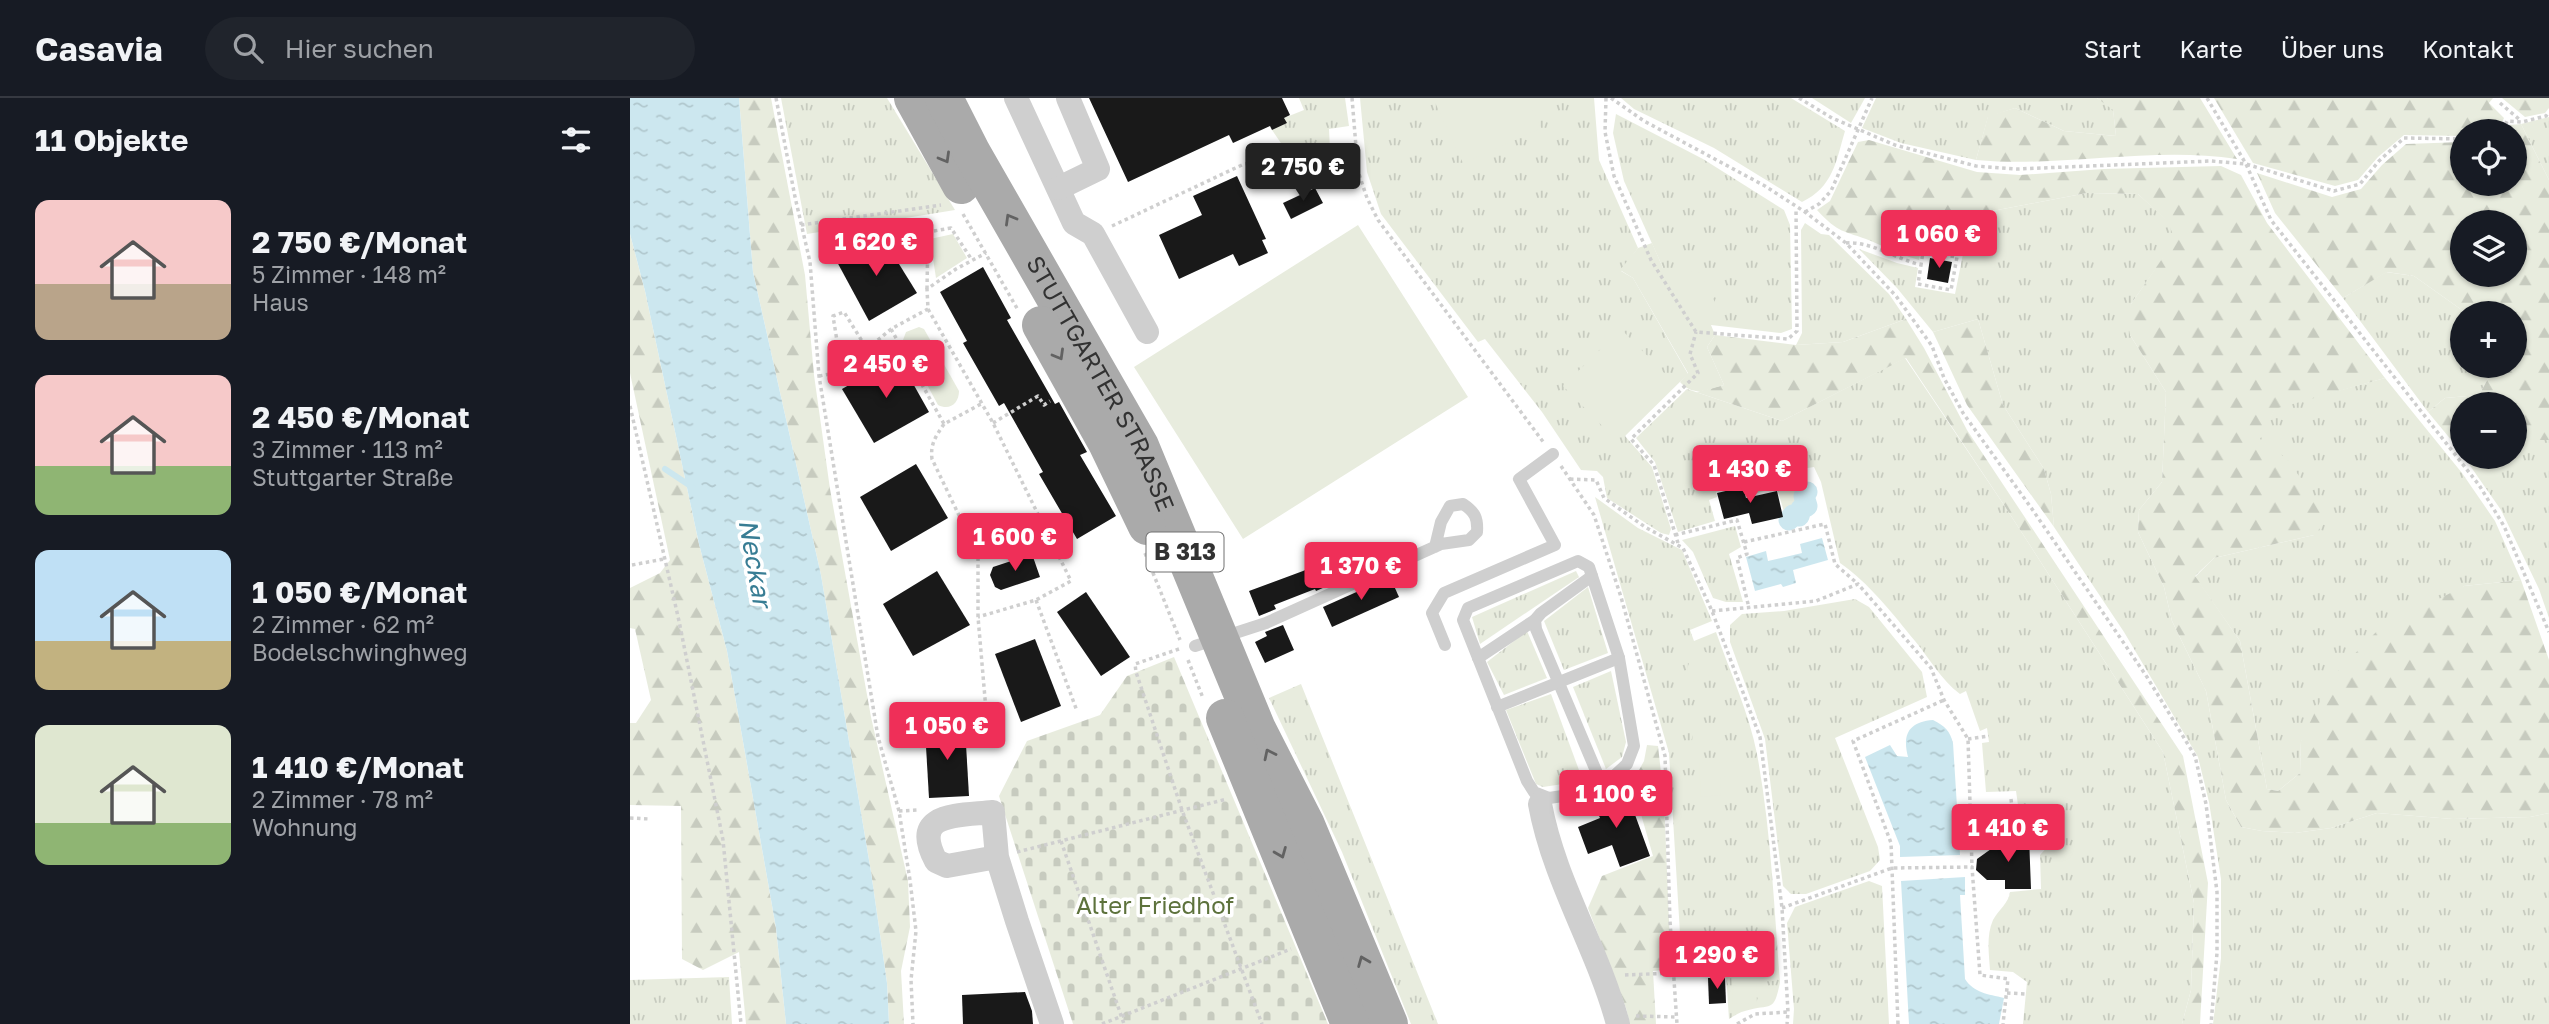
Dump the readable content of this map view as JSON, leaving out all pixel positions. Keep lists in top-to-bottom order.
{
  "streets": {
    "main road": ["STUTTGARTER STRASSE", "B 313"]
  },
  "water": ["Neckar"],
  "parks": ["Alter Friedhof"],
  "page": {
    "header": "Casavia",
    "search": "Hier suchen",
    "nav": [
      "Start",
      "Karte",
      "Über uns",
      "Kontakt"
    ],
    "heading": "11 Objekte",
    "map_buttons": ["+", "−"],
    "price": [
      "2 750 €",
      "1 060 €",
      "1 620 €",
      "2 450 €",
      "1 430 €",
      "1 600 €",
      "1 370 €",
      "1 050 €",
      "1 100 €",
      "1 410 €",
      "1 290 €"
    ],
    "list": [
      {
        "name": "2 750 €/Monat",
        "note": "5 Zimmer · 148 m² · Haus"
      },
      {
        "name": "2 450 €/Monat",
        "note": "3 Zimmer · 113 m² · Stuttgarter Straße"
      },
      {
        "name": "1 050 €/Monat",
        "note": "2 Zimmer · 62 m² · Bodelschwinghweg"
      },
      {
        "name": "1 410 €/Monat",
        "note": "2 Zimmer · 78 m² · Wohnung"
      }
    ]
  }
}
